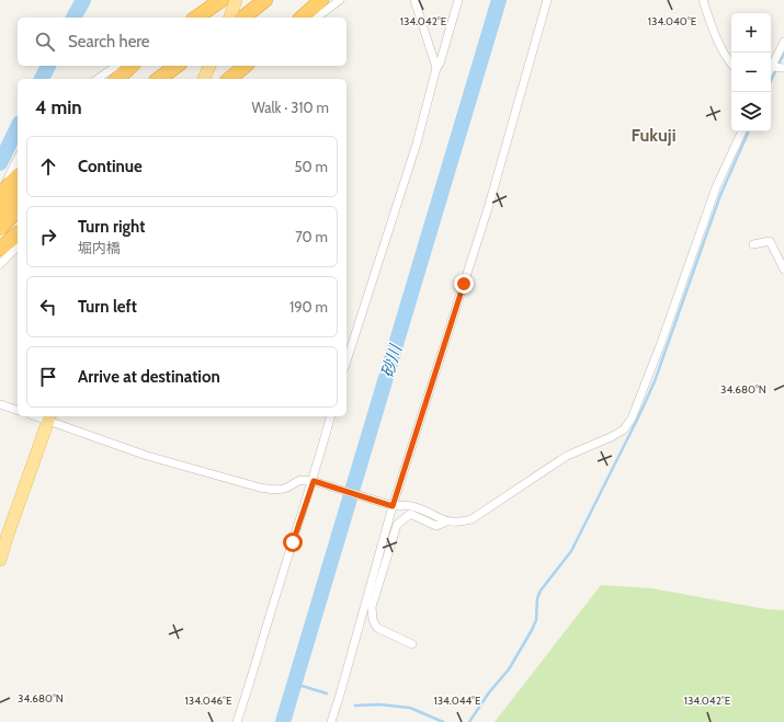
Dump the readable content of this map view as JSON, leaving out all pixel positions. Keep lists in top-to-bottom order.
{
  "districts": ["Fukuji"],
  "water": ["砂川"],
  "page": {
    "map_buttons": ["+", "−"],
    "search": "Search here",
    "heading": ["4 min", "Walk · 310 m"],
    "list": [
      ["Continue", "50 m"],
      ["Turn right", "堀内橋", "70 m"],
      ["Turn left", "190 m"],
      "Arrive at destination"
    ]
  },
  "coordinates": [
    "134.042°E",
    "134.040°E",
    "34.680°N",
    "134.046°E",
    "134.044°E"
  ]
}
